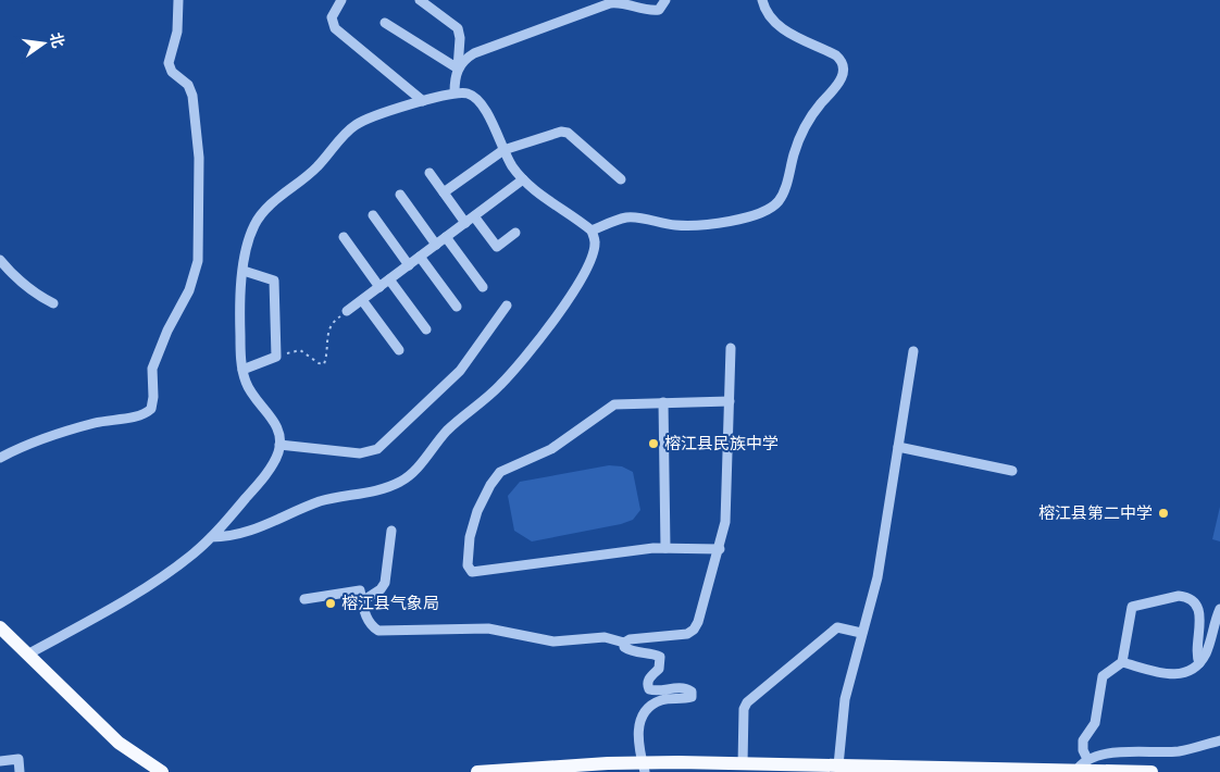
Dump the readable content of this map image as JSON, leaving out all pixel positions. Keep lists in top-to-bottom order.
{
  "places": ["榕江县民族中学", "榕江县第二中学", "榕江县气象局"],
  "north": "right"
}
